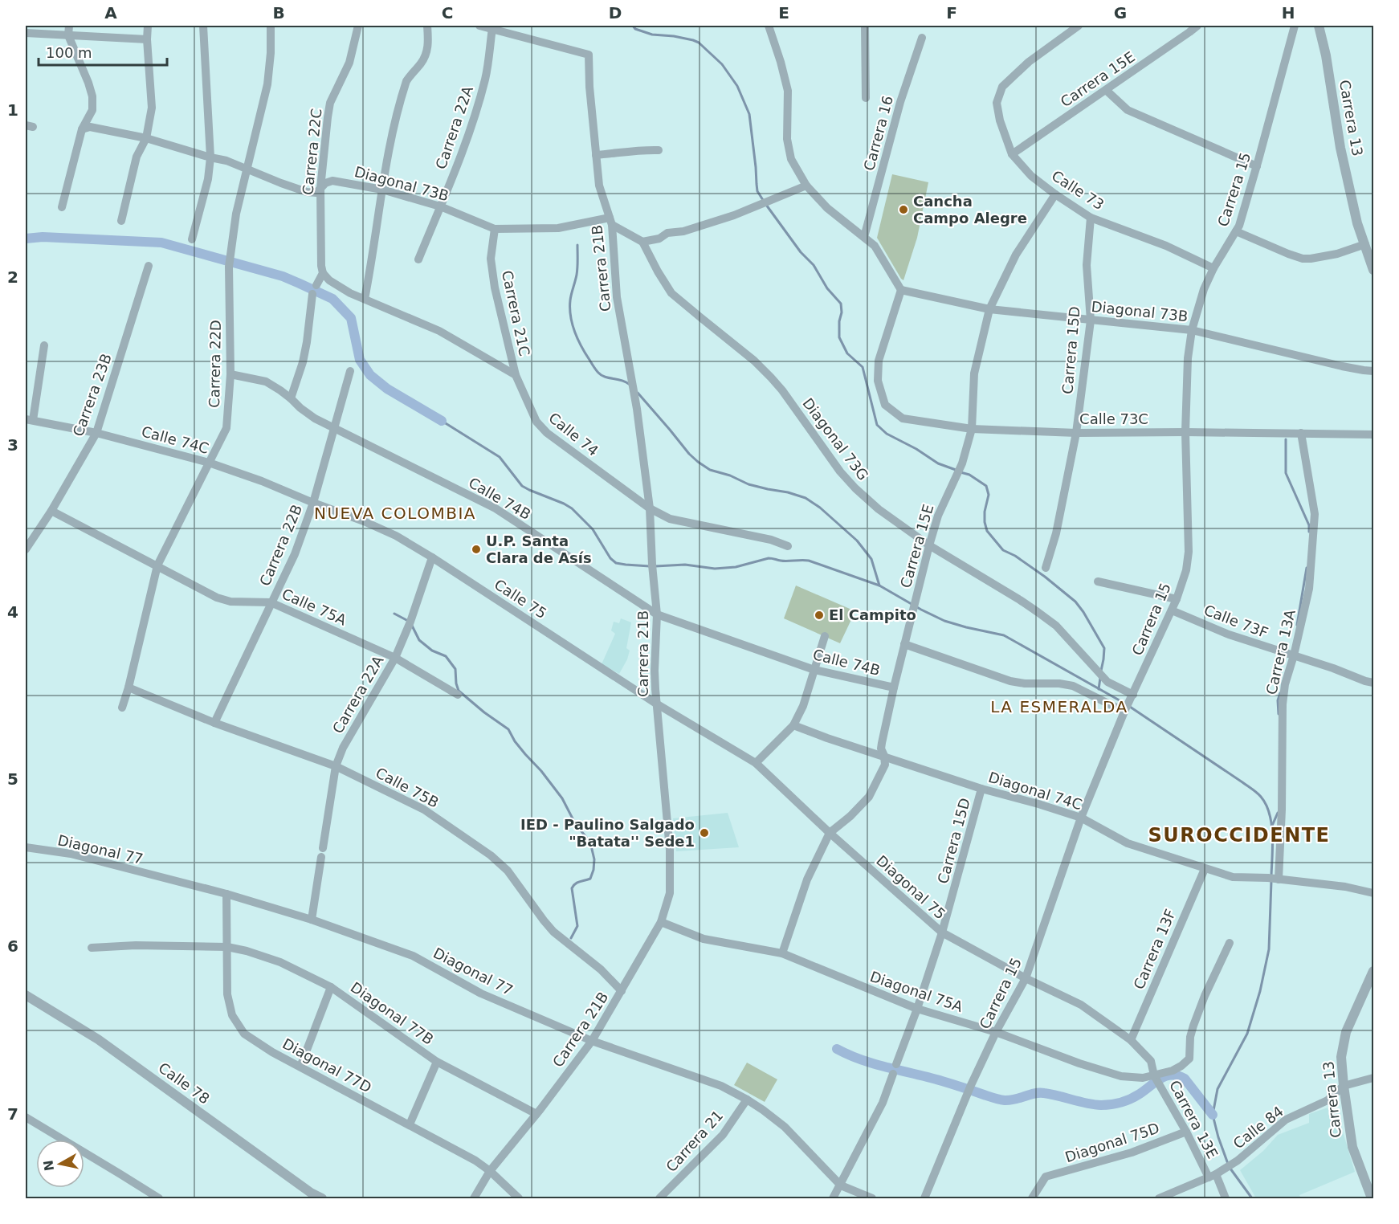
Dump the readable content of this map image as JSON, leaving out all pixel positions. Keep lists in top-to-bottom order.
{
  "streets": {
    "street": [
      "Carrera 15E",
      "Carrera 13",
      "Carrera 22A",
      "Carrera 16",
      "Carrera 22C",
      "Diagonal 73B",
      "Carrera 15",
      "Calle 73",
      "Carrera 21B",
      "Carrera 21C",
      "Carrera 15D",
      "Carrera 22D",
      "Carrera 23B",
      "Calle 73C",
      "Calle 74",
      "Diagonal 73G",
      "Calle 74C",
      "Calle 74B",
      "Carrera 22B",
      "Calle 75",
      "Calle 75A",
      "Calle 73F",
      "Carrera 13A",
      "Calle 75B",
      "Diagonal 74C",
      "Diagonal 77",
      "Diagonal 75",
      "Carrera 13F",
      "Diagonal 75A",
      "Diagonal 77B",
      "Diagonal 77D",
      "Calle 78",
      "Carrera 13E",
      "Calle 84",
      "Carrera 21",
      "Diagonal 75D"
    ]
  },
  "crossings": [
    ["Carrera 15E", "Diagonal 73B"],
    ["Carrera 15E", "Calle 73"],
    ["Carrera 15E", "Calle 73C"],
    ["Carrera 15E", "Diagonal 73G"],
    ["Carrera 15E", "Calle 74B"],
    ["Carrera 15E", "Diagonal 74C"],
    ["Carrera 15E", "Diagonal 75"],
    ["Carrera 15E", "Diagonal 75A"],
    ["Carrera 13", "Calle 84"],
    ["Carrera 22A", "Diagonal 73B"],
    ["Carrera 22A", "Carrera 21B"],
    ["Carrera 22A", "Calle 75"],
    ["Carrera 22A", "Calle 75A"],
    ["Carrera 22A", "Calle 75B"],
    ["Carrera 22A", "Diagonal 77"],
    ["Carrera 22C", "Diagonal 73B"],
    ["Diagonal 73B", "Carrera 15"],
    ["Diagonal 73B", "Carrera 21B"],
    ["Diagonal 73B", "Carrera 21C"],
    ["Diagonal 73B", "Carrera 15D"],
    ["Diagonal 73B", "Carrera 22D"],
    ["Diagonal 73B", "Calle 73C"],
    ["Carrera 15", "Calle 73"],
    ["Carrera 15", "Calle 73C"],
    ["Carrera 15", "Diagonal 73G"],
    ["Carrera 15", "Calle 73F"],
    ["Carrera 15", "Diagonal 74C"],
    ["Carrera 15", "Diagonal 75"],
    ["Carrera 15", "Diagonal 75A"],
    ["Calle 73", "Carrera 15D"],
    ["Carrera 21B", "Calle 74"],
    ["Carrera 21B", "Calle 74B"],
    ["Carrera 21B", "Calle 75"],
    ["Carrera 21B", "Calle 75B"],
    ["Carrera 21B", "Diagonal 77"],
    ["Carrera 21B", "Diagonal 75"],
    ["Carrera 21B", "Diagonal 75A"],
    ["Carrera 21B", "Diagonal 77B"],
    ["Carrera 21B", "Diagonal 77D"],
    ["Carrera 21C", "Calle 74"],
    ["Carrera 15D", "Calle 73C"],
    ["Carrera 15D", "Diagonal 74C"],
    ["Carrera 15D", "Diagonal 75"],
    ["Carrera 15D", "Diagonal 75A"],
    ["Carrera 22D", "Calle 74C"],
    ["Carrera 22D", "Calle 74B"],
    ["Carrera 22D", "Calle 75A"],
    ["Carrera 22D", "Calle 75B"],
    ["Carrera 23B", "Calle 74C"],
    ["Carrera 23B", "Calle 75A"],
    ["Calle 73C", "Carrera 13A"],
    ["Calle 74C", "Carrera 22B"],
    ["Calle 74C", "Calle 75"],
    ["Calle 74B", "Carrera 22B"],
    ["Carrera 22B", "Calle 75"],
    ["Carrera 22B", "Calle 75A"],
    ["Carrera 22B", "Calle 75B"],
    ["Calle 75", "Diagonal 75"],
    ["Calle 73F", "Carrera 13A"],
    ["Carrera 13A", "Diagonal 74C"],
    ["Diagonal 74C", "Carrera 13F"],
    ["Diagonal 77", "Diagonal 77D"],
    ["Diagonal 77", "Carrera 21"],
    ["Diagonal 75", "Carrera 13F"],
    ["Diagonal 75", "Diagonal 75A"],
    ["Diagonal 75", "Carrera 13E"],
    ["Diagonal 75A", "Carrera 13E"],
    ["Diagonal 77B", "Diagonal 77D"],
    ["Carrera 13E", "Calle 84"],
    ["Carrera 13E", "Diagonal 75D"]
  ],
  "districts": ["NUEVA COLOMBIA", "LA ESMERALDA", "SUROCCIDENTE"],
  "places": [
    "Cancha Campo Alegre",
    "U.P. Santa Clara de Asís",
    "El Campito",
    "IED - Paulino Salgado \"Batata'' Sede1"
  ],
  "scale_bar": "100 m",
  "north": "left",
  "grid": {
    "columns": [
      "A",
      "B",
      "C",
      "D",
      "E",
      "F",
      "G",
      "H"
    ],
    "rows": [
      "1",
      "2",
      "3",
      "4",
      "5",
      "6",
      "7"
    ]
  }
}
